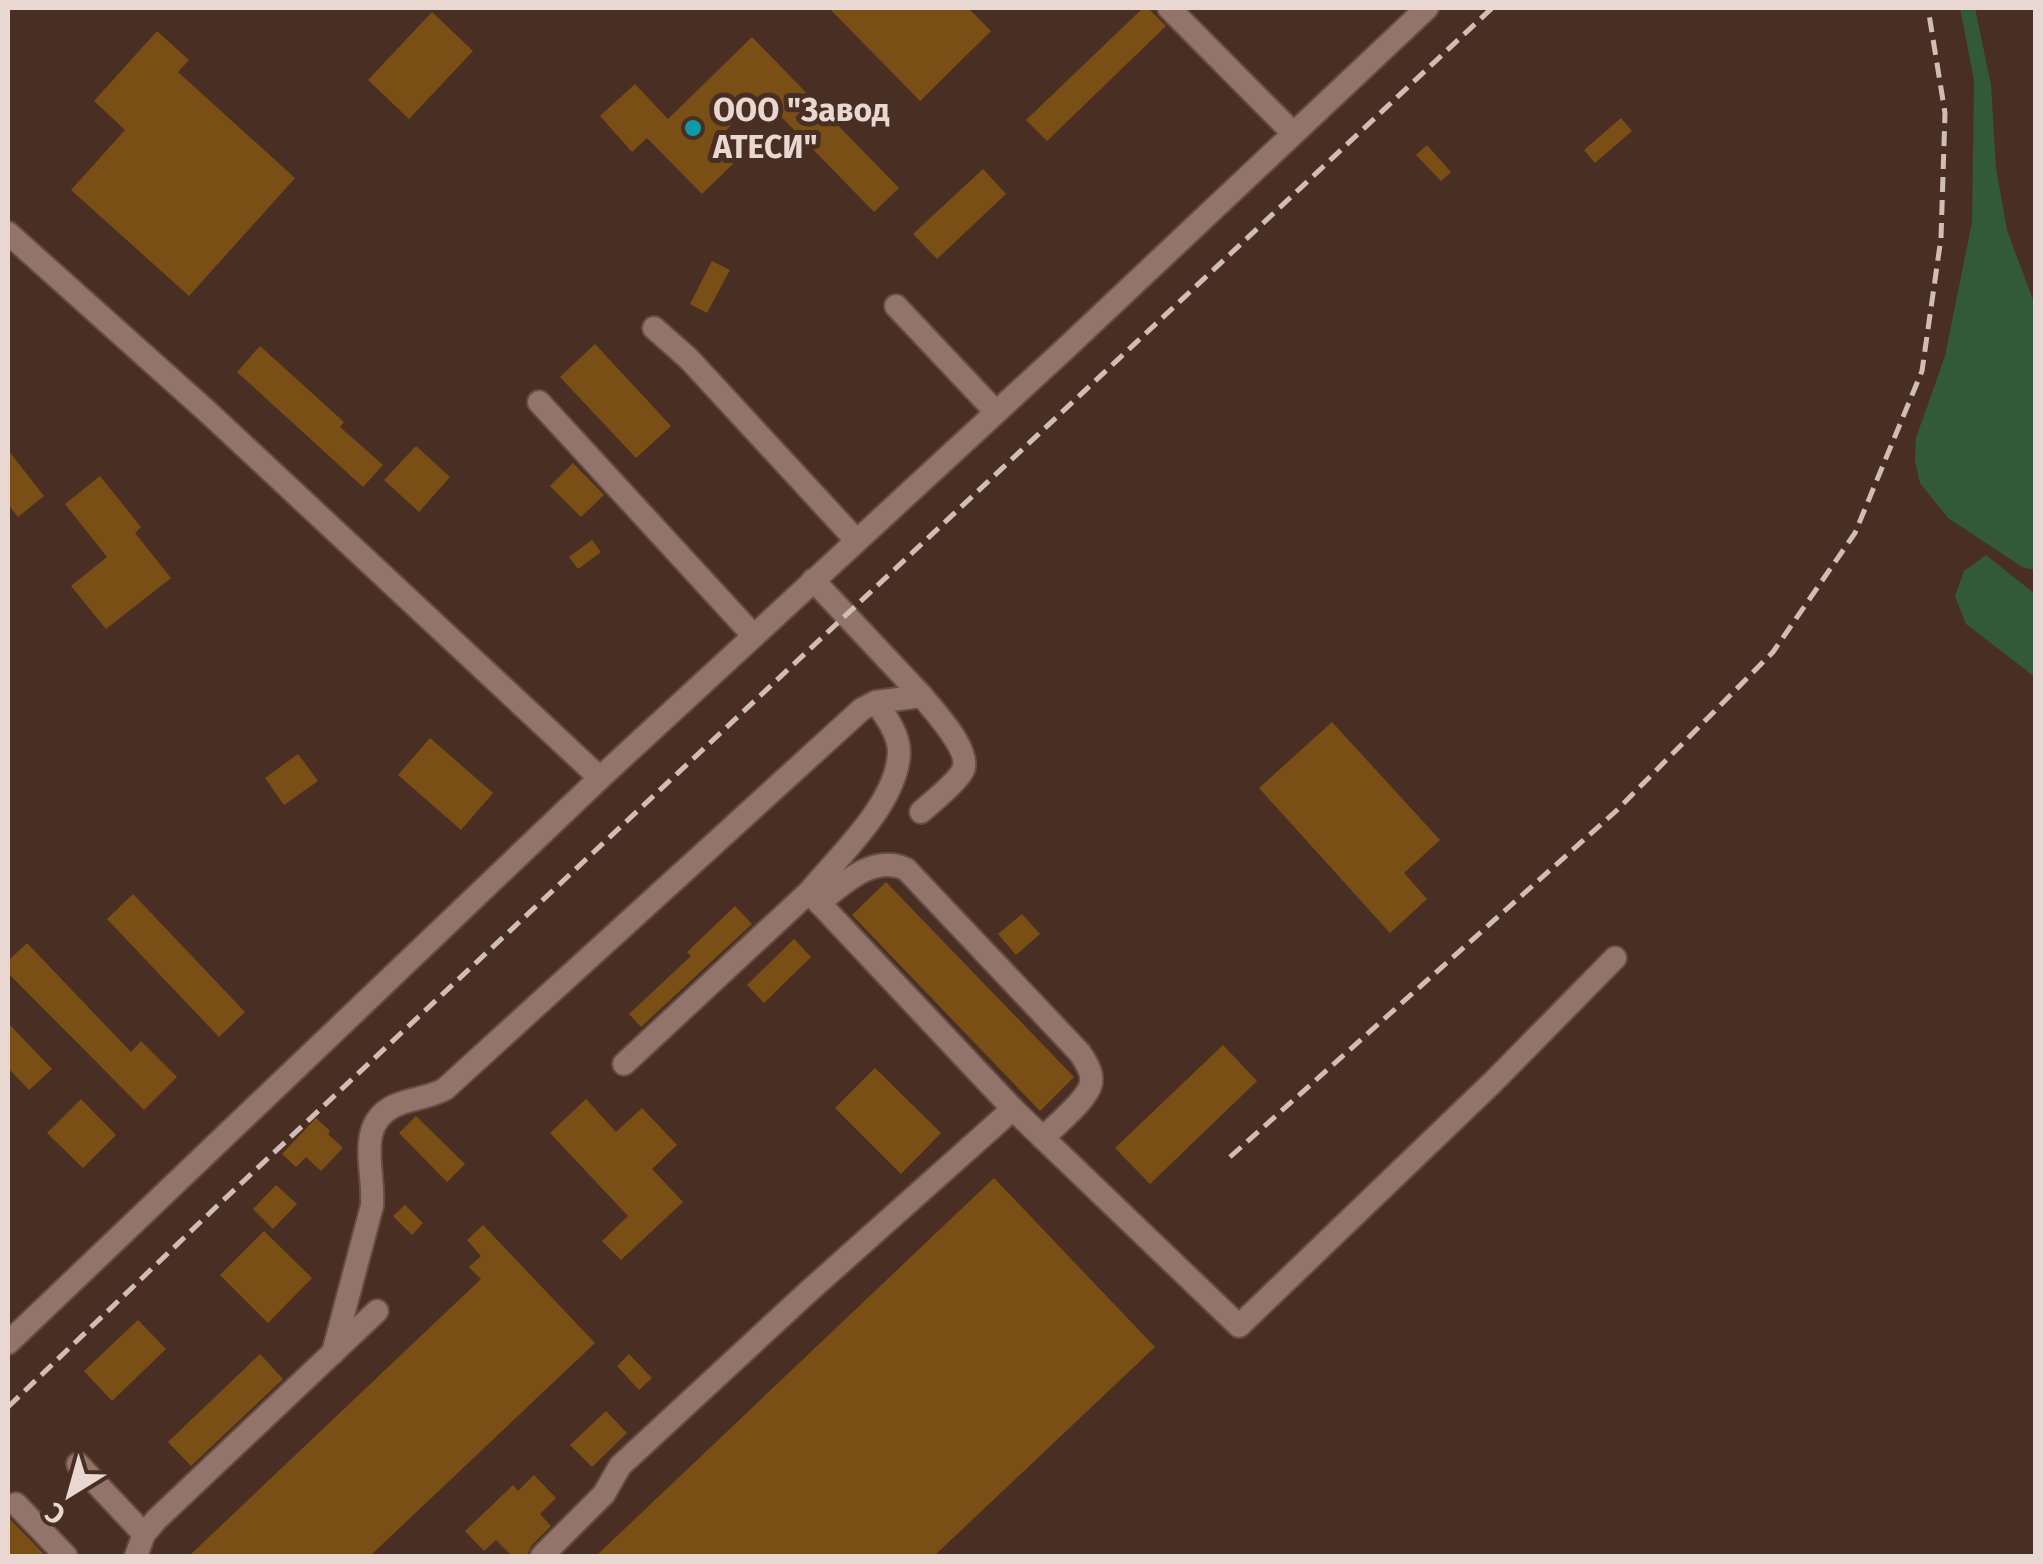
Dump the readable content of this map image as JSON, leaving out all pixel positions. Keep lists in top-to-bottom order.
{
  "places": ["ООО \"Завод АТЕСИ\""],
  "north": "bottom left"
}
